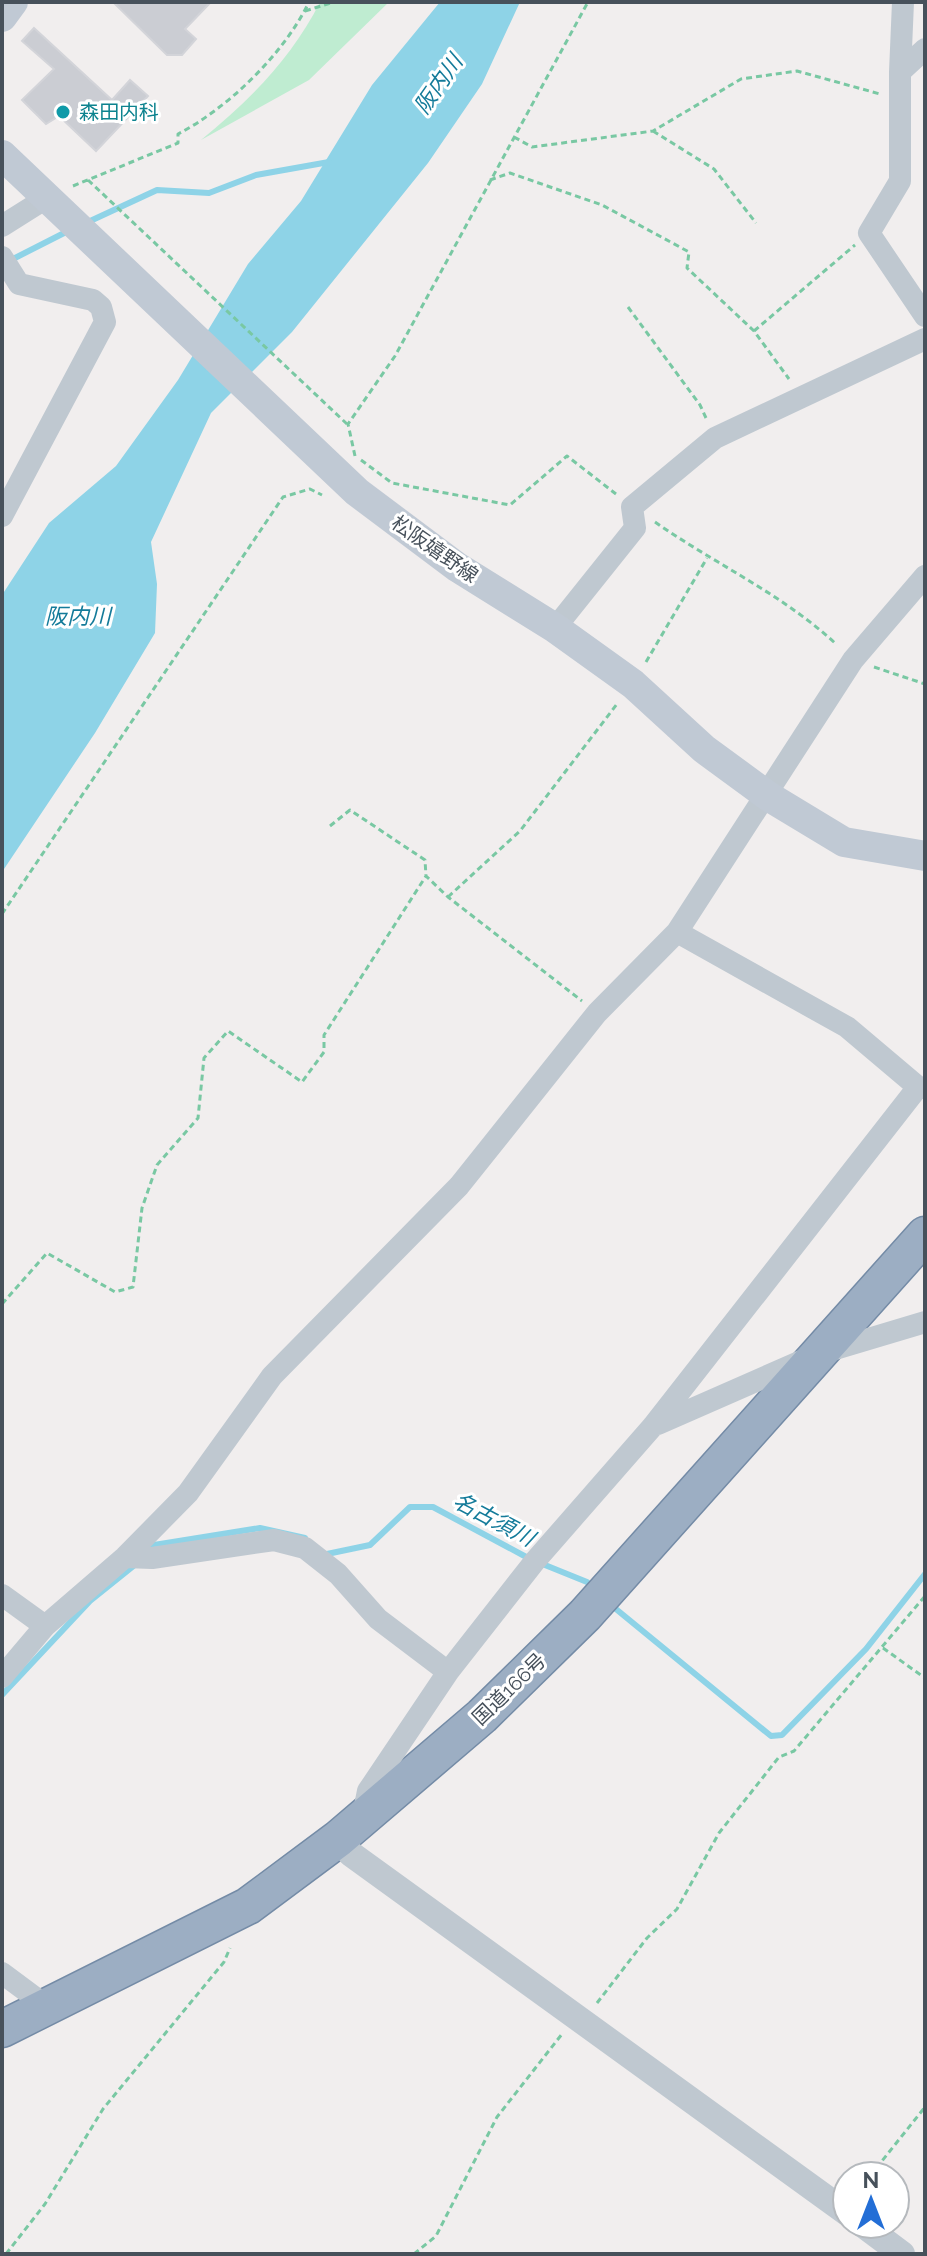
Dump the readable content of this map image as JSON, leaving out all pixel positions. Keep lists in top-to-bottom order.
{
  "streets": {
    "highway": ["国道166号"],
    "main road": ["松阪嬉野線"]
  },
  "water": ["阪内川", "名古須川"],
  "places": ["森田内科"],
  "north": "top"
}
